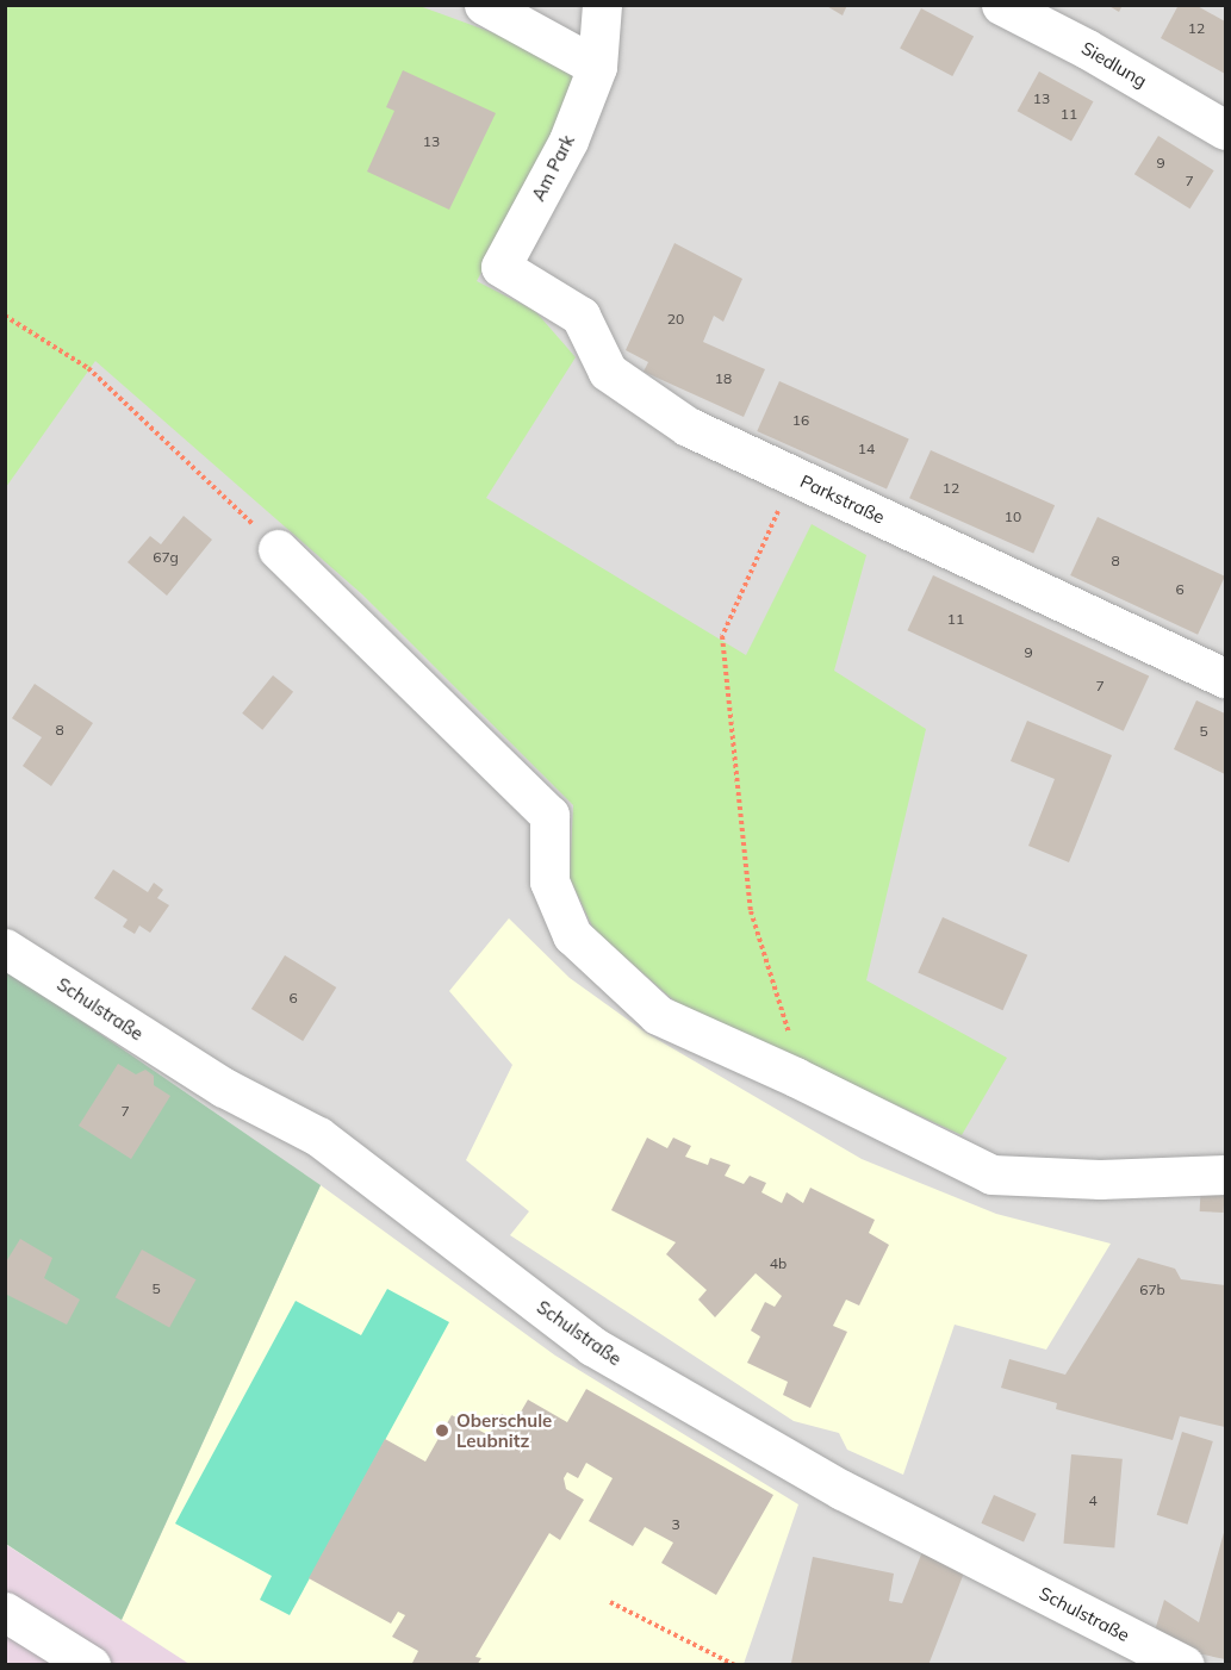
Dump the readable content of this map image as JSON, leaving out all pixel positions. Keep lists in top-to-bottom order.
{
  "streets": {
    "street": [
      "Siedlung",
      "Am Park",
      "Parkstraße",
      "Schulstraße"
    ]
  },
  "crossings": [
    ["Am Park", "Parkstraße"]
  ],
  "places": ["Oberschule Leubnitz"],
  "house_numbers": [
    "12",
    "13",
    "11",
    "13",
    "9",
    "7",
    "20",
    "18",
    "16",
    "14",
    "12",
    "10",
    "67g",
    "8",
    "6",
    "11",
    "9",
    "7",
    "8",
    "5",
    "6",
    "7",
    "4b",
    "5",
    "67b",
    "4",
    "3"
  ]
}
